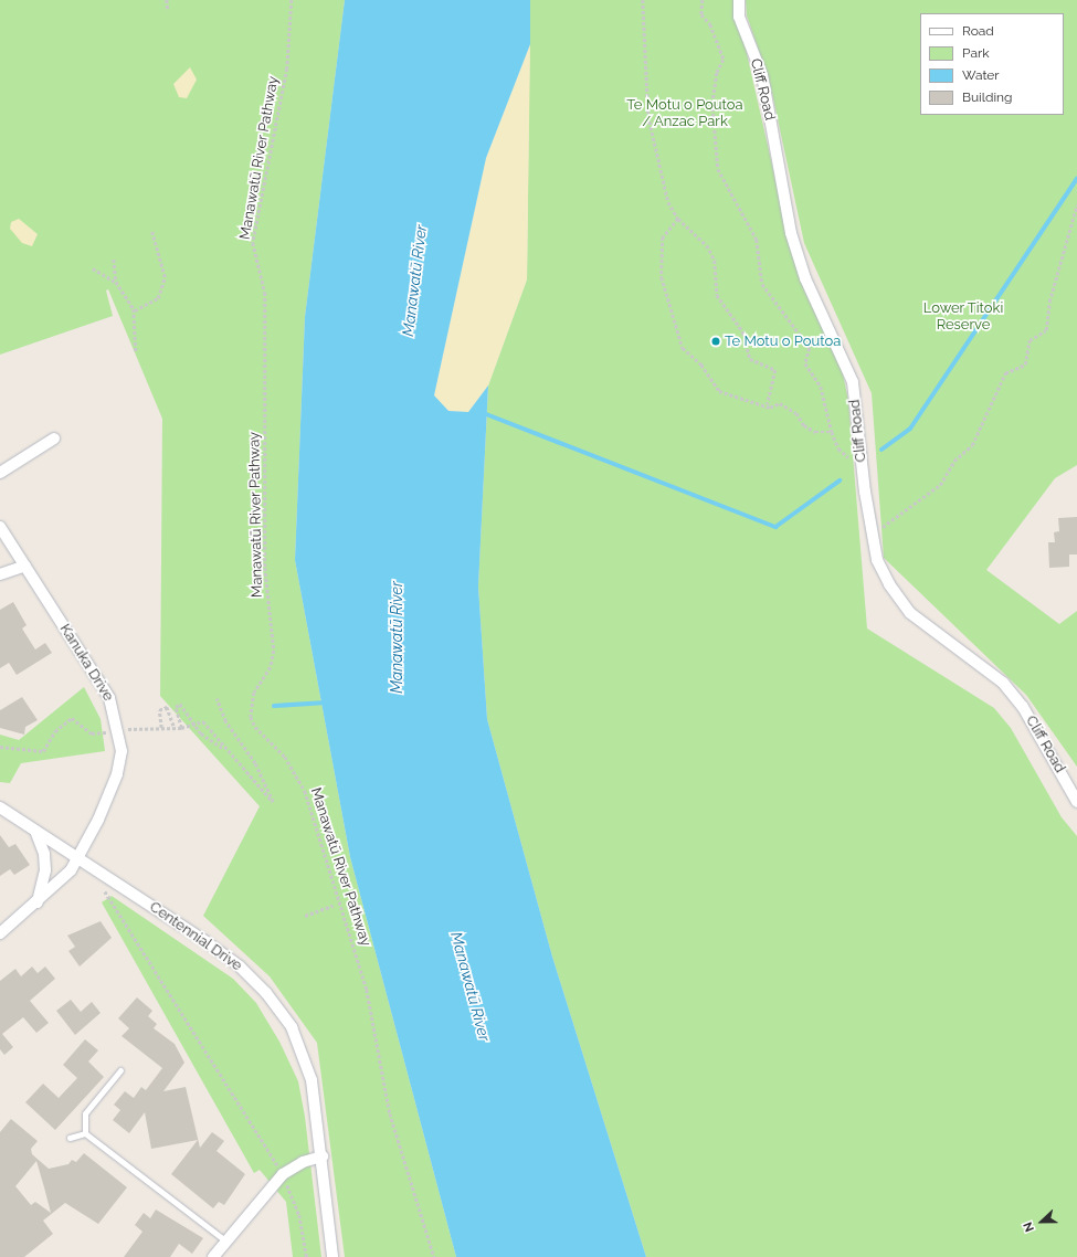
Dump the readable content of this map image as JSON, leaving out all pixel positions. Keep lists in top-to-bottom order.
{
  "streets": {
    "street": ["Cliff Road", "Kanuka Drive", "Centennial Drive"],
    "path": ["Manawatū River Pathway"]
  },
  "crossings": [
    ["Kanuka Drive", "Centennial Drive"]
  ],
  "water": ["Manawatū River"],
  "parks": ["Te Motu o Poutoa / Anzac Park", "Lower Titoki Reserve"],
  "places": ["Te Motu o Poutoa"],
  "legend": [
    "Road",
    "Park",
    "Water",
    "Building"
  ],
  "north": "left"
}
